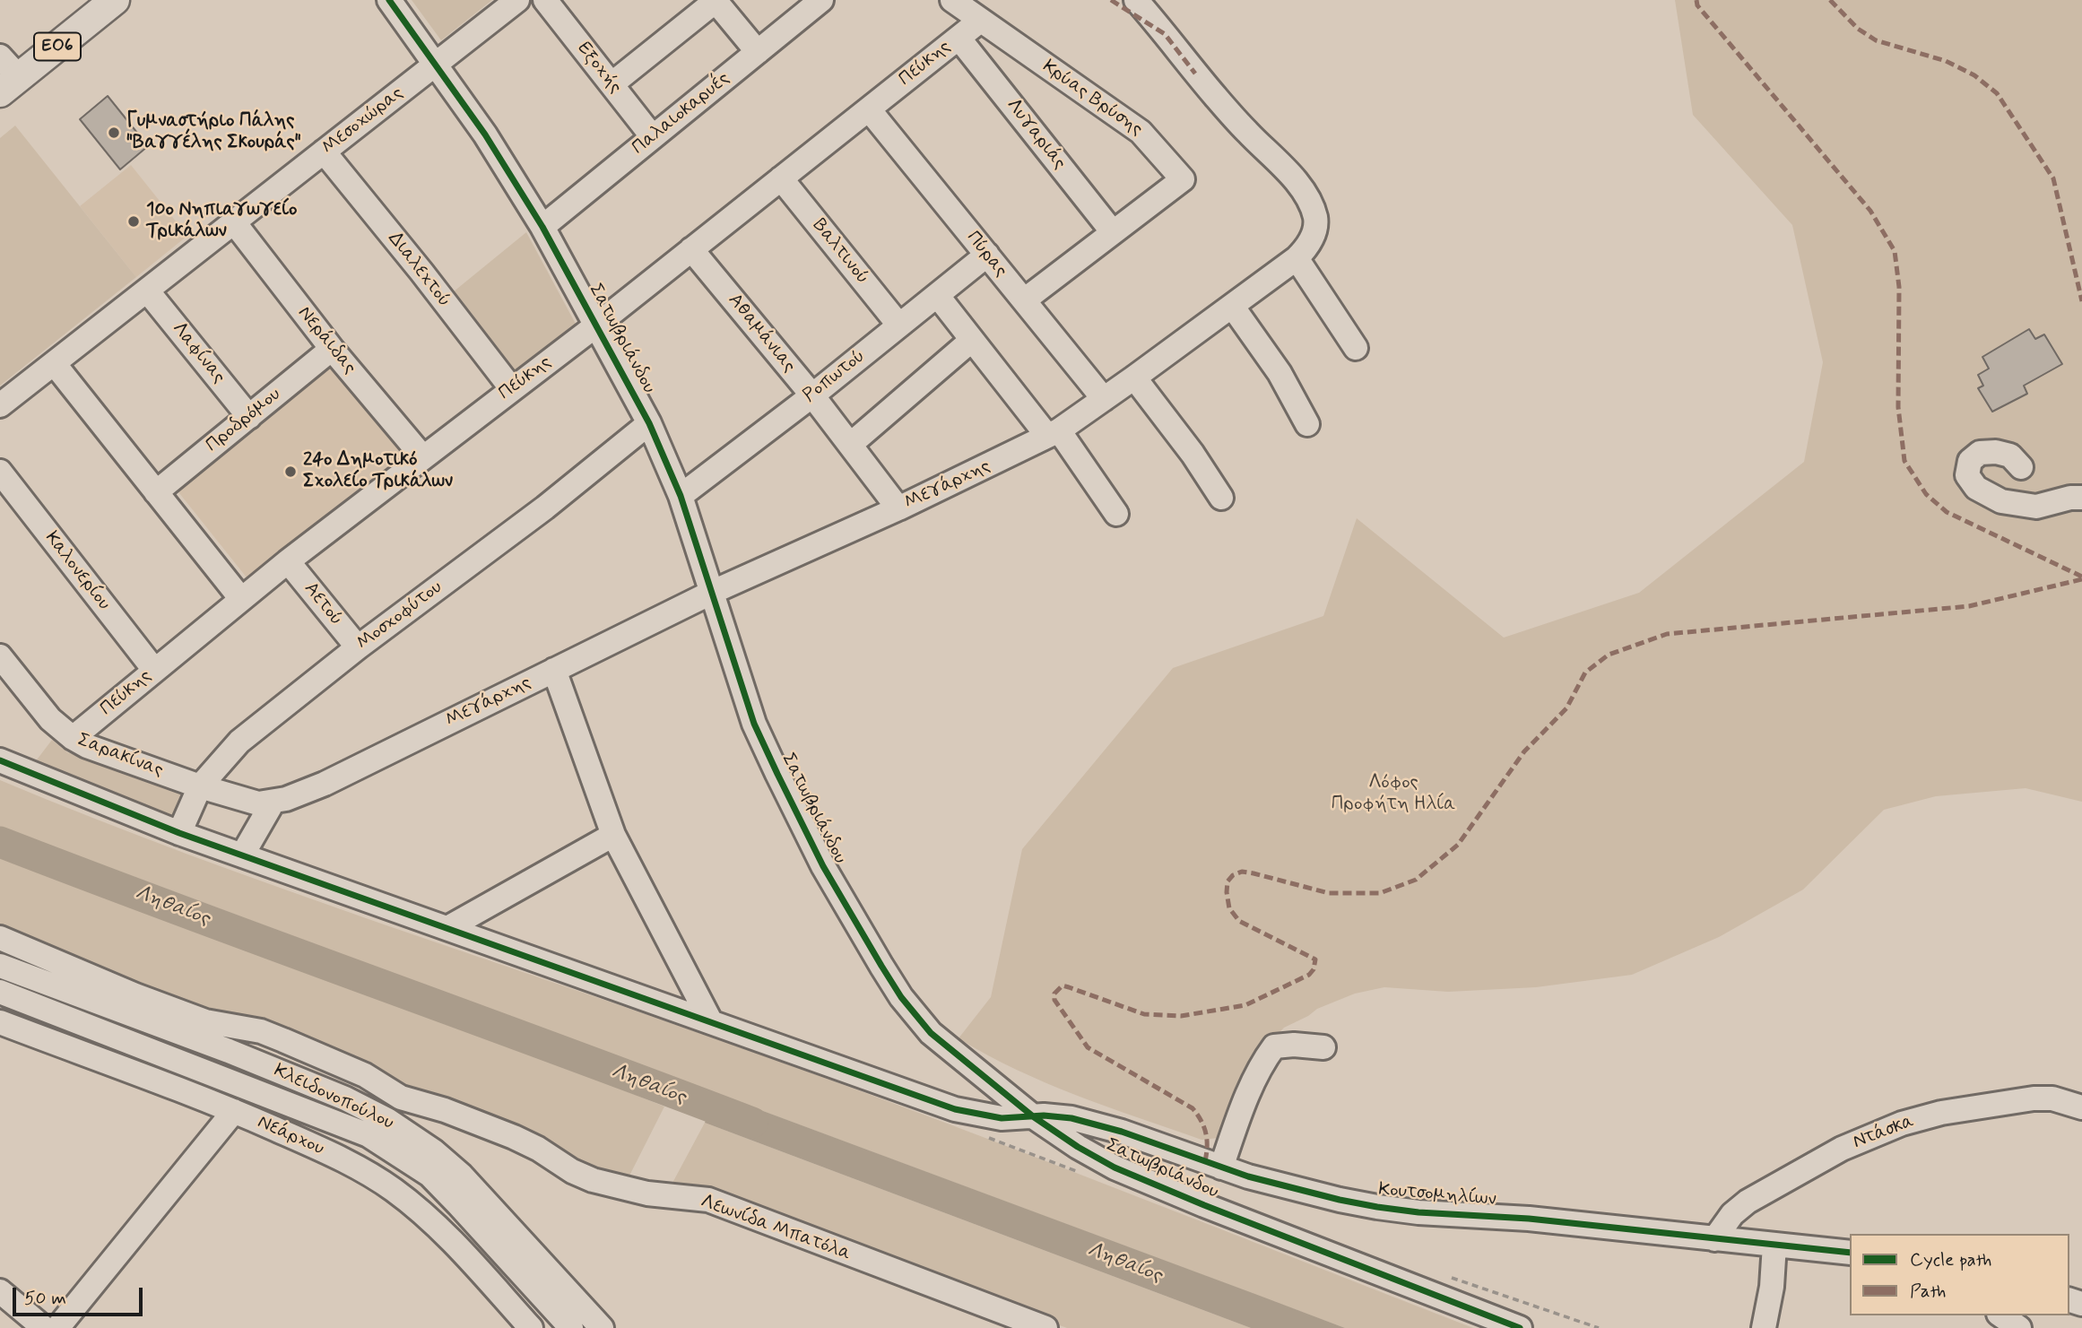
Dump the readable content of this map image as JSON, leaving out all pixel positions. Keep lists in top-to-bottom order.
{
  "streets": {
    "main road": ["ΕΟ6"],
    "street": [
      "Πεύκης",
      "Εξοχής",
      "Κρύας Βρύσης",
      "Παλαιοκαρυές",
      "Μεσοχώρας",
      "Λυγαριάς",
      "Βαλτινού",
      "Πύρας",
      "Διαλεχτού",
      "Αθαμάνιας",
      "Σατωβριάνδου",
      "Νεράιδας",
      "Λαφίνας",
      "Ροπωτού",
      "Προδρόμου",
      "Μεγάρχης",
      "Καλονερίου",
      "Αετού",
      "Μοσχοφύτου",
      "Σαρακίνας",
      "Κλειδονοπούλου",
      "Ντάσκα",
      "Νεάρχου",
      "Κουτσομηλίων",
      "Λεωνίδα Μπατόλα"
    ]
  },
  "crossings": [
    ["Πεύκης", "Κρύας Βρύσης"],
    ["Πεύκης", "Λυγαριάς"],
    ["Πεύκης", "Βαλτινού"],
    ["Πεύκης", "Πύρας"],
    ["Πεύκης", "Διαλεχτού"],
    ["Πεύκης", "Αθαμάνιας"],
    ["Πεύκης", "Σατωβριάνδου"],
    ["Πεύκης", "Νεράιδας"],
    ["Πεύκης", "Καλονερίου"],
    ["Πεύκης", "Αετού"],
    ["Πεύκης", "Σαρακίνας"],
    ["Εξοχής", "Παλαιοκαρυές"],
    ["Κρύας Βρύσης", "Λυγαριάς"],
    ["Κρύας Βρύσης", "Πύρας"],
    ["Παλαιοκαρυές", "Σατωβριάνδου"],
    ["Μεσοχώρας", "Διαλεχτού"],
    ["Μεσοχώρας", "Σατωβριάνδου"],
    ["Μεσοχώρας", "Νεράιδας"],
    ["Μεσοχώρας", "Λαφίνας"],
    ["Βαλτινού", "Ροπωτού"],
    ["Πύρας", "Ροπωτού"],
    ["Πύρας", "Μεγάρχης"],
    ["Αθαμάνιας", "Ροπωτού"],
    ["Αθαμάνιας", "Μεγάρχης"],
    ["Σατωβριάνδου", "Ροπωτού"],
    ["Σατωβριάνδου", "Μεγάρχης"],
    ["Σατωβριάνδου", "Μοσχοφύτου"],
    ["Σατωβριάνδου", "Κουτσομηλίων"],
    ["Νεράιδας", "Προδρόμου"],
    ["Λαφίνας", "Προδρόμου"],
    ["Μεγάρχης", "Μοσχοφύτου"],
    ["Μεγάρχης", "Σαρακίνας"],
    ["Αετού", "Μοσχοφύτου"],
    ["Μοσχοφύτου", "Σαρακίνας"],
    ["Μοσχοφύτου", "Κουτσομηλίων"],
    ["Κλειδονοπούλου", "Λεωνίδα Μπατόλα"],
    ["Ντάσκα", "Κουτσομηλίων"]
  ],
  "water": ["Ληθαίος"],
  "parks": ["Λόφος Προφήτη Ηλία"],
  "places": ["Γυμναστήριο Πάλης \"Βαγγέλης Σκουράς\"", "10ο Νηπιαγωγείο Τρικάλων", "24ο Δημοτικό Σχολείο Τρικάλων"],
  "legend": ["Cycle path", "Path"],
  "scale_bar": "50 m"
}
